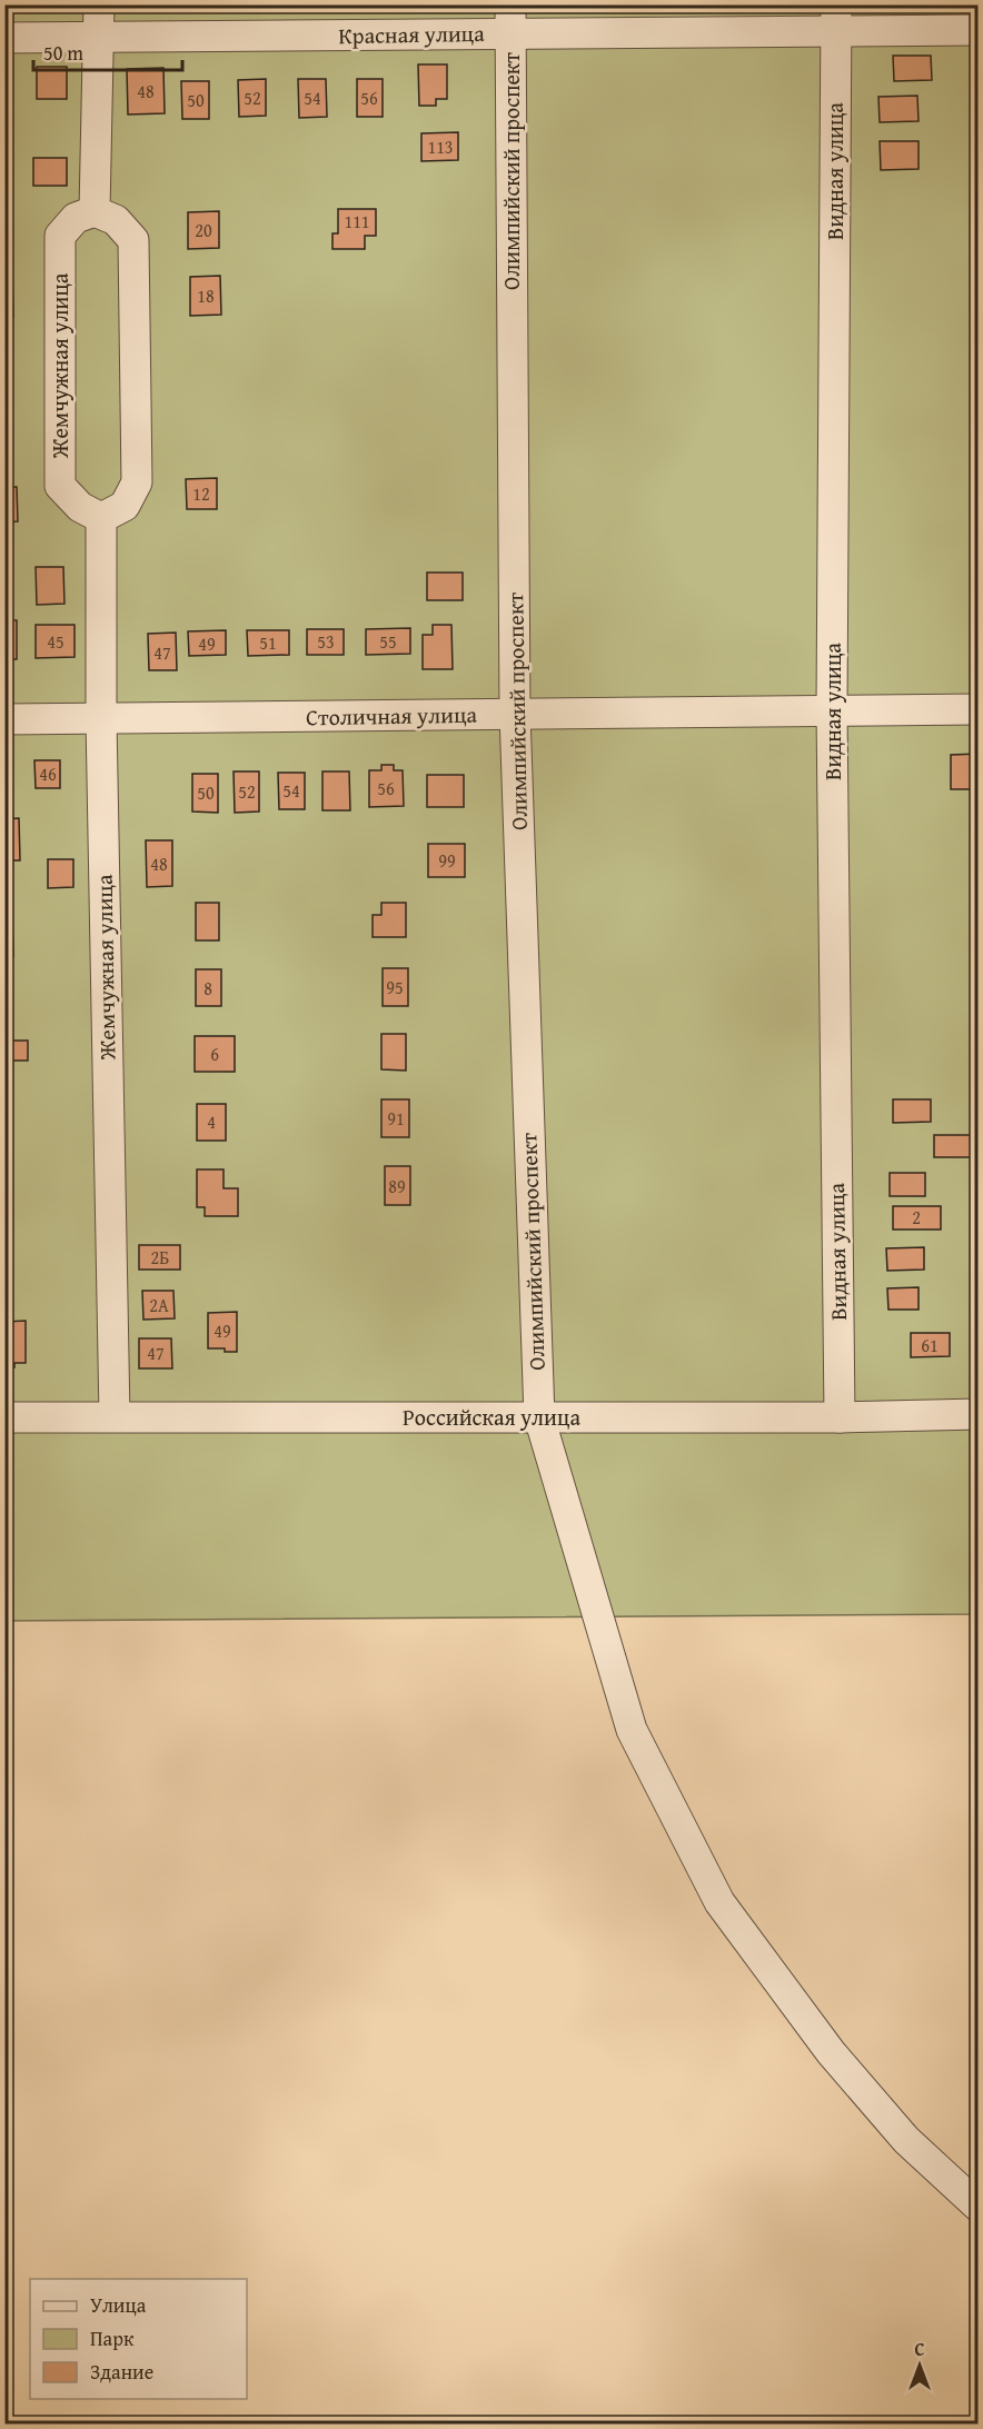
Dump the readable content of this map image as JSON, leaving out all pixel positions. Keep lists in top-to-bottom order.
{
  "streets": {
    "street": [
      "Красная улица",
      "Олимпийский проспект",
      "Видная улица",
      "Жемчужная улица",
      "Столичная улица",
      "Российская улица"
    ]
  },
  "crossings": [
    ["Красная улица", "Олимпийский проспект"],
    ["Красная улица", "Видная улица"],
    ["Олимпийский проспект", "Столичная улица"],
    ["Олимпийский проспект", "Российская улица"],
    ["Видная улица", "Столичная улица"],
    ["Видная улица", "Российская улица"],
    ["Жемчужная улица", "Столичная улица"],
    ["Жемчужная улица", "Российская улица"]
  ],
  "house_numbers": [
    "48",
    "52",
    "54",
    "56",
    "50",
    "113",
    "111",
    "20",
    "18",
    "12",
    "45",
    "53",
    "55",
    "51",
    "49",
    "47",
    "46",
    "56",
    "54",
    "52",
    "50",
    "99",
    "48",
    "95",
    "8",
    "6",
    "91",
    "4",
    "89",
    "2",
    "2Б",
    "2А",
    "49",
    "61",
    "47"
  ],
  "legend": ["Улица", "Парк", "Здание"],
  "scale_bar": "50 m",
  "north": "top"
}
